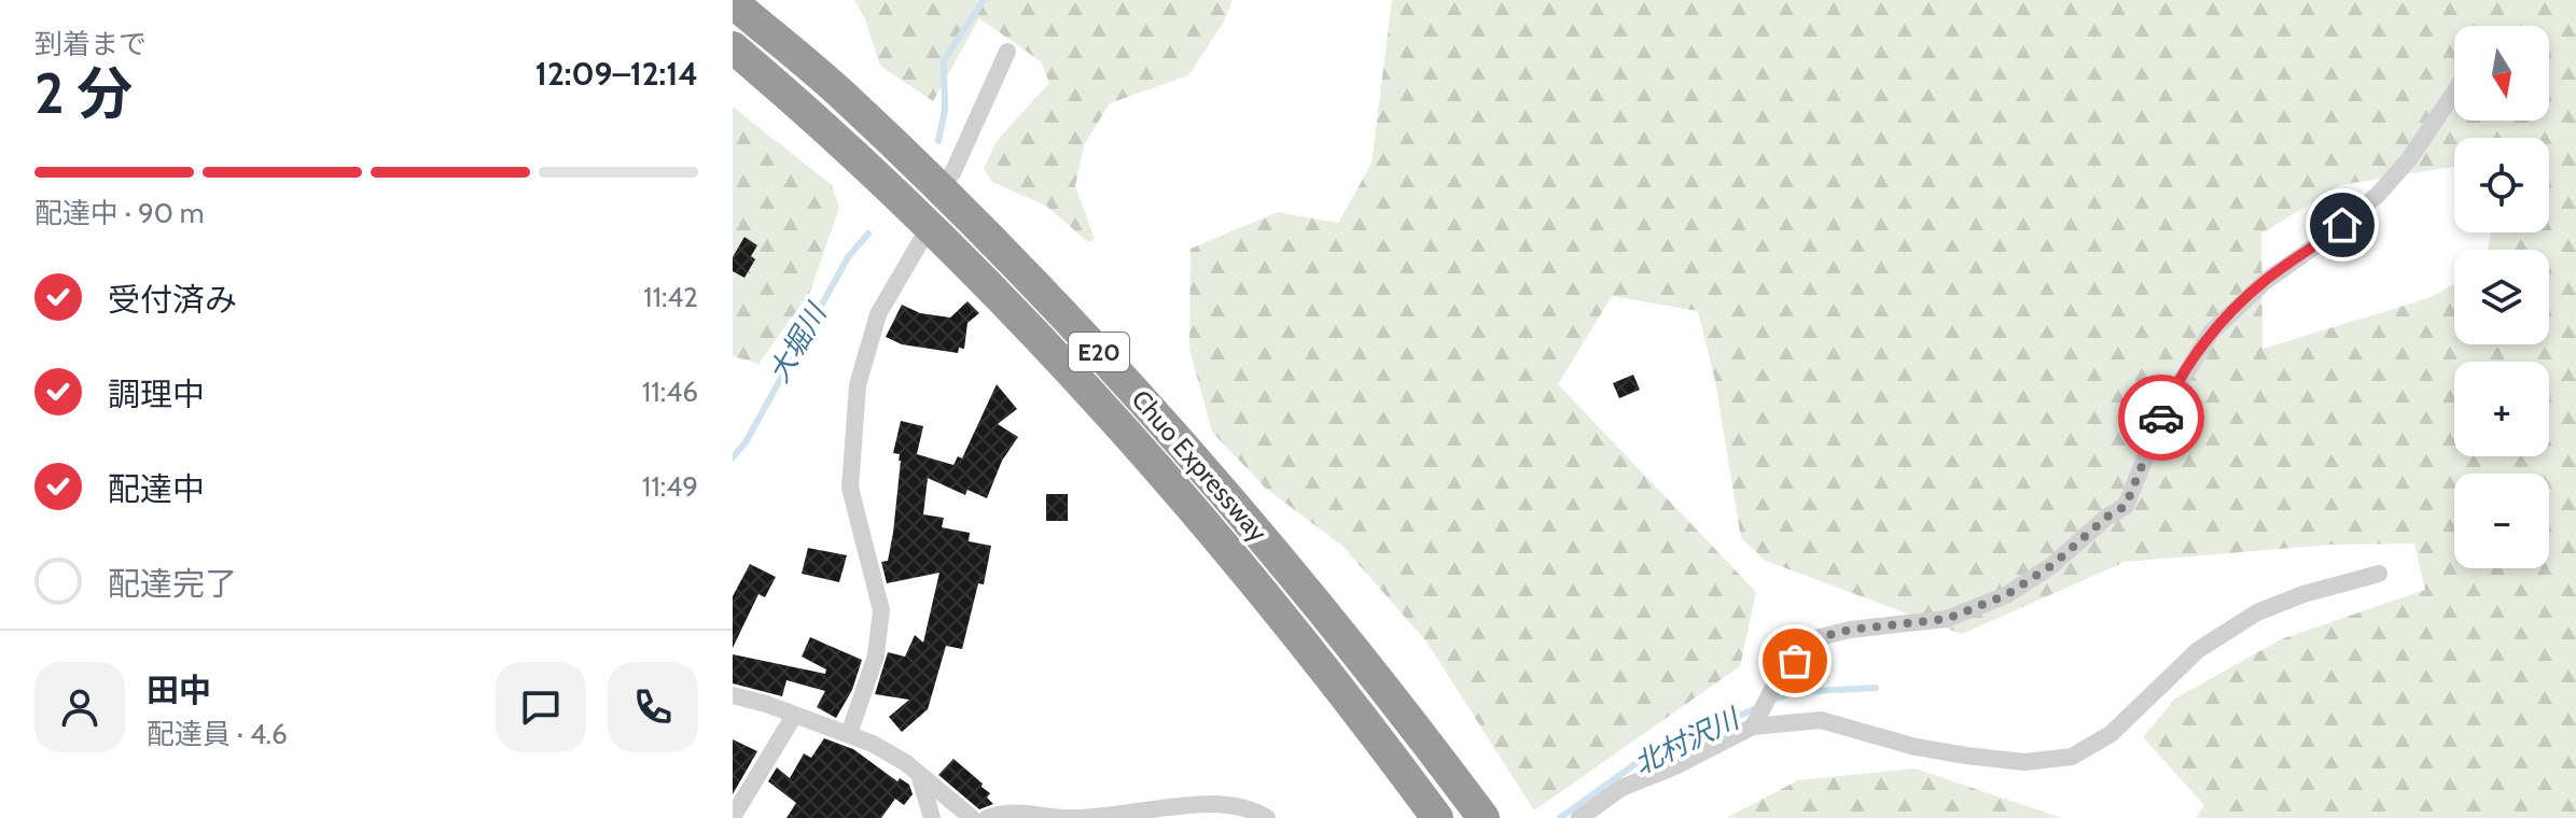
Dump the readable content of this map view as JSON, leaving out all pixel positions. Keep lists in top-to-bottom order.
{
  "streets": {
    "highway": ["E20", "Chuo Expressway"]
  },
  "water": ["大堀川", "北村沢川"],
  "north": "bottom",
  "page": {
    "heading": ["2 分", "到着まで", "12:09–12:14"],
    "panel": ["田中", "配達員 · 4.6"],
    "map_buttons": ["+", "−"],
    "bar": "配達中 · 90 m",
    "list": [
      ["受付済み", "11:42"],
      ["調理中", "11:46"],
      ["配達中", "11:49"],
      "配達完了"
    ]
  }
}
